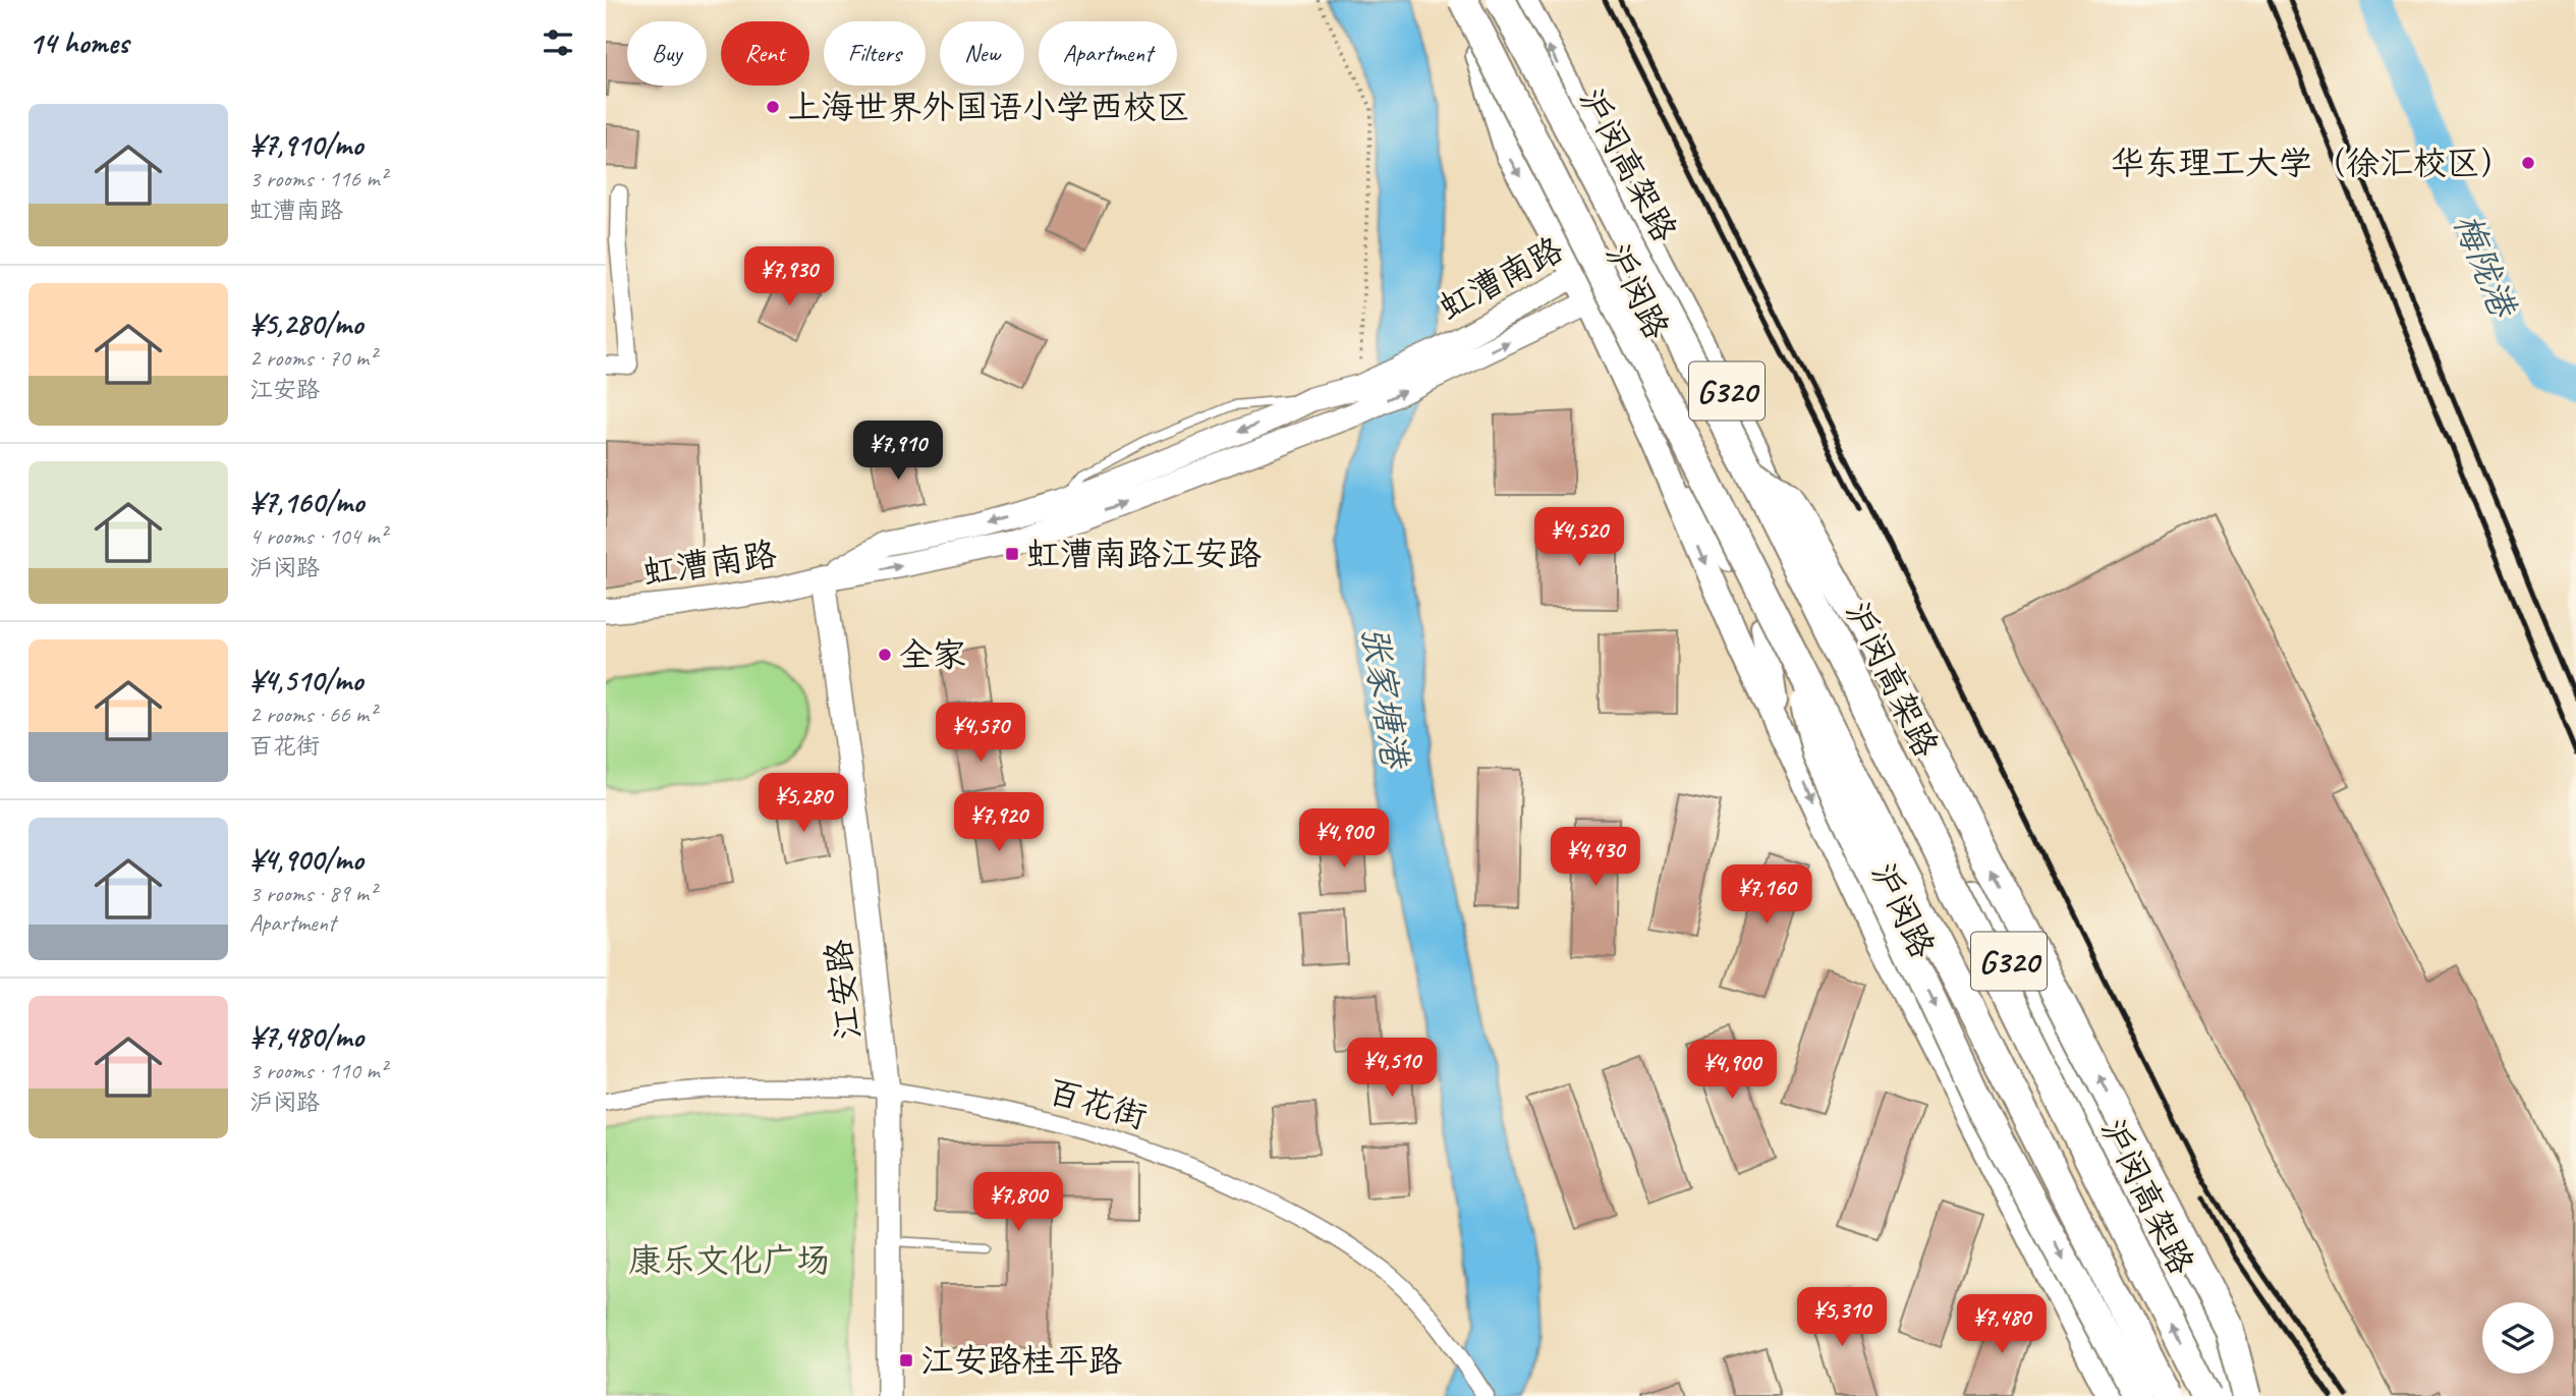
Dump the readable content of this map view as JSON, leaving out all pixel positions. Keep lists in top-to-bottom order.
{
  "streets": {
    "highway": ["沪闵高架路"],
    "main road": [
      "虹漕南路",
      "沪闵路",
      "G320",
      "江安路"
    ],
    "street": ["百花街"]
  },
  "crossings": [
    ["沪闵高架路", "沪闵路"],
    ["虹漕南路", "沪闵路"],
    ["虹漕南路", "江安路"],
    ["江安路", "百花街"]
  ],
  "water": ["梅陇港", "张家塘港"],
  "parks": ["康乐文化广场"],
  "places": {
    "other": ["上海世界外国语小学西校区", "华东理工大学（徐汇校区）", "全家"],
    "transit": ["虹漕南路江安路", "江安路桂平路"]
  },
  "page": {
    "heading": "14 homes",
    "chip": [
      "Buy",
      "Rent",
      "Filters",
      "New",
      "Apartment"
    ],
    "list": [
      {
        "name": "¥7,910/mo",
        "note": "3 rooms · 116 m² · 虹漕南路"
      },
      {
        "name": "¥5,280/mo",
        "note": "2 rooms · 70 m² · 江安路"
      },
      {
        "name": "¥7,160/mo",
        "note": "4 rooms · 104 m² · 沪闵路"
      },
      {
        "name": "¥4,510/mo",
        "note": "2 rooms · 66 m² · 百花街"
      },
      {
        "name": "¥4,900/mo",
        "note": "3 rooms · 89 m² · Apartment"
      },
      {
        "name": "¥7,480/mo",
        "note": "3 rooms · 110 m² · 沪闵路"
      }
    ],
    "price": [
      "¥7,930",
      "¥7,910",
      "¥4,520",
      "¥4,570",
      "¥5,280",
      "¥7,920",
      "¥4,900",
      "¥4,430",
      "¥7,160",
      "¥4,510",
      "¥4,900",
      "¥7,800",
      "¥5,310",
      "¥7,480"
    ]
  }
}
